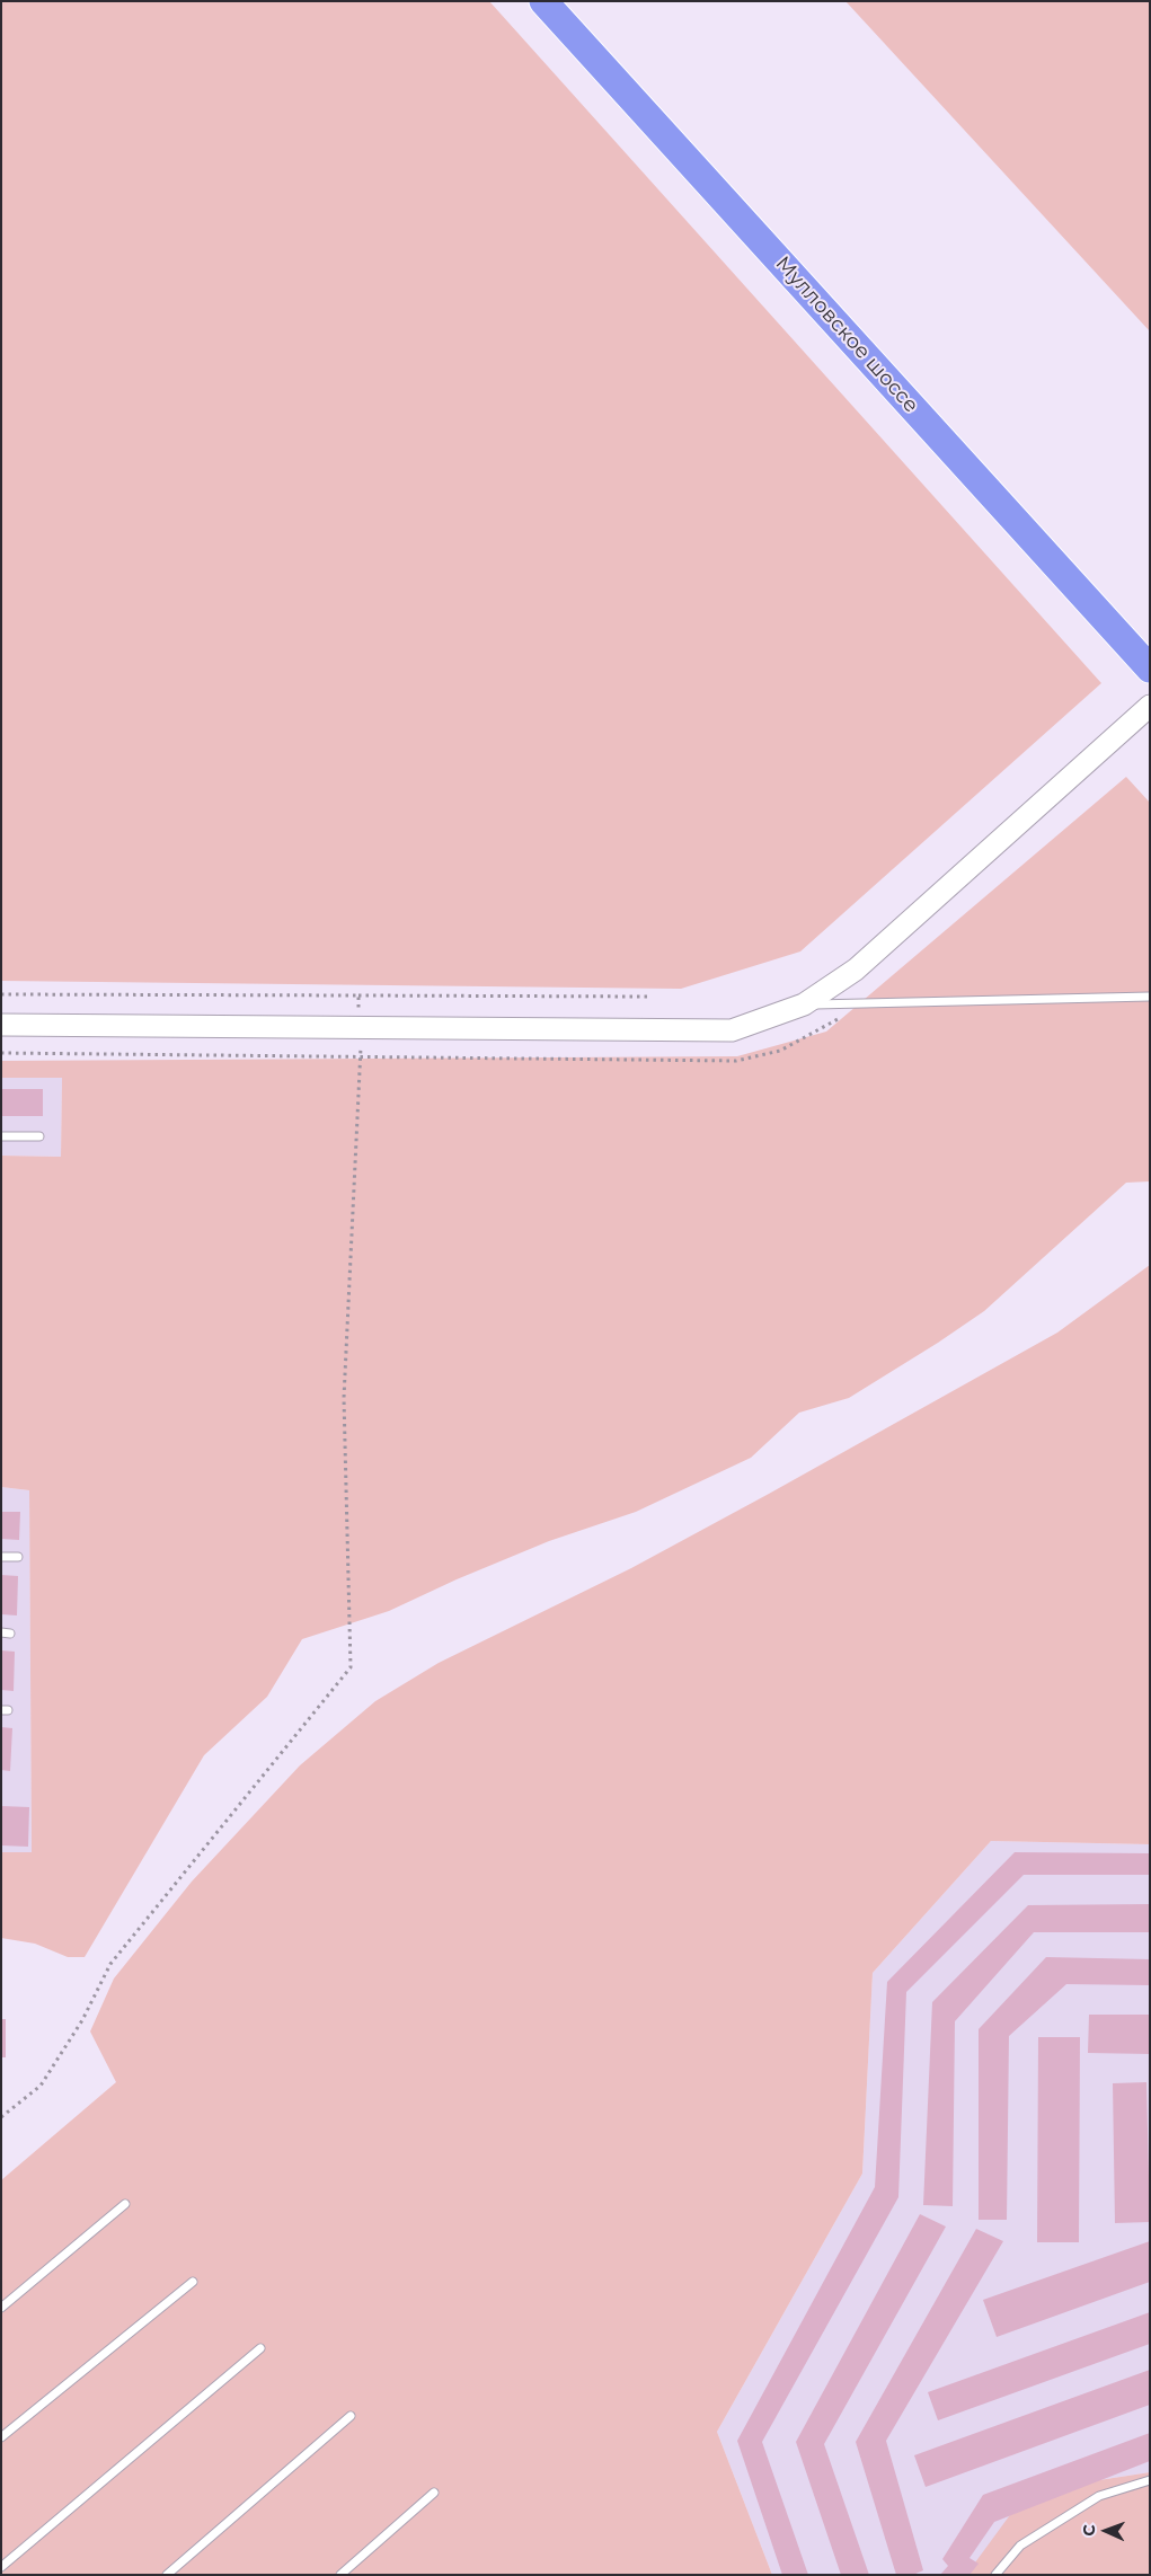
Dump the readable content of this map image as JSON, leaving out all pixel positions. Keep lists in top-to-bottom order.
{
  "streets": {
    "highway": ["Мулловское шоссе"]
  },
  "north": "left"
}
